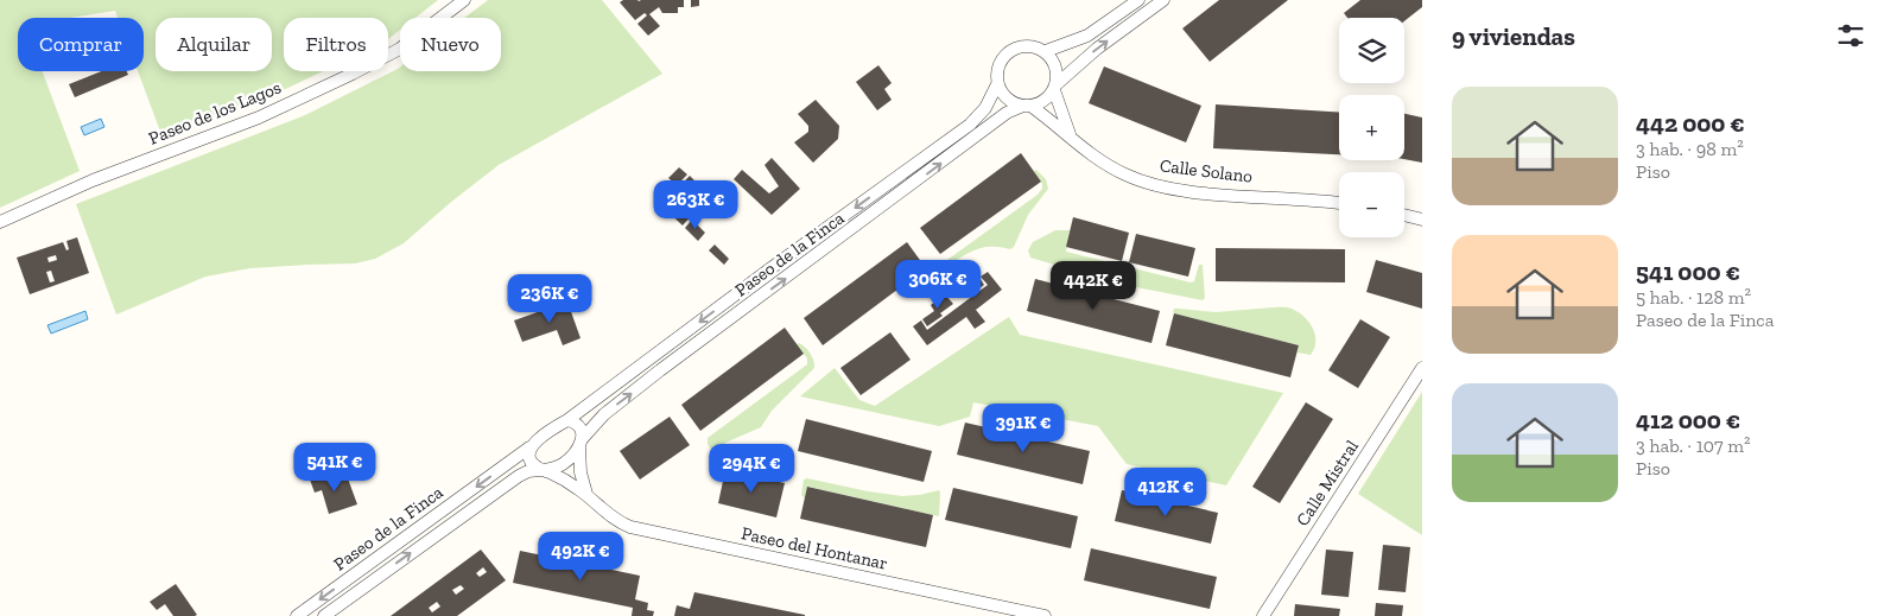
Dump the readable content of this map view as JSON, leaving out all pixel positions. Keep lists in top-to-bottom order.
{
  "streets": {
    "street": [
      "Paseo de los Lagos",
      "Calle Solano",
      "Paseo de la Finca",
      "Calle Mistral",
      "Paseo del Hontanar"
    ]
  },
  "crossings": [
    ["Calle Solano", "Paseo de la Finca"],
    ["Paseo de la Finca", "Paseo del Hontanar"]
  ],
  "page": {
    "heading": "9 viviendas",
    "map_buttons": ["+", "−"],
    "chip": [
      "Comprar",
      "Alquilar",
      "Filtros",
      "Nuevo"
    ],
    "list": [
      {
        "name": "442 000 €",
        "note": "3 hab. · 98 m² · Piso"
      },
      {
        "name": "541 000 €",
        "note": "5 hab. · 128 m² · Paseo de la Finca"
      },
      {
        "name": "412 000 €",
        "note": "3 hab. · 107 m² · Piso"
      }
    ],
    "price": [
      "263K €",
      "306K €",
      "442K €",
      "236K €",
      "391K €",
      "541K €",
      "294K €",
      "412K €",
      "492K €"
    ]
  }
}
